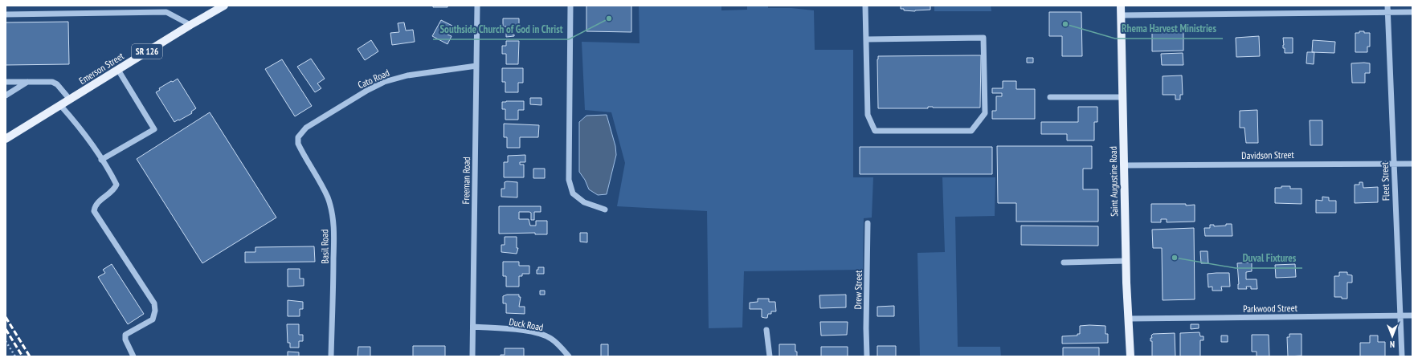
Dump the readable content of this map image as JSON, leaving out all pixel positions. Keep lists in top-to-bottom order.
{
  "streets": {
    "main road": ["SR 126", "Emerson Street", "Saint Augustine Road"],
    "street": [
      "Cato Road",
      "Davidson Street",
      "Freeman Road",
      "Fleet Street",
      "Basil Road",
      "Drew Street",
      "Parkwood Street",
      "Duck Road"
    ]
  },
  "crossings": [
    ["Cato Road", "Freeman Road"],
    ["Cato Road", "Basil Road"],
    ["Davidson Street", "Saint Augustine Road"],
    ["Davidson Street", "Fleet Street"],
    ["Freeman Road", "Duck Road"],
    ["Saint Augustine Road", "Parkwood Street"],
    ["Fleet Street", "Parkwood Street"]
  ],
  "places": ["Southside Church of God in Christ", "Rhema Harvest Ministries", "Duval Fixtures"],
  "north": "bottom"
}
